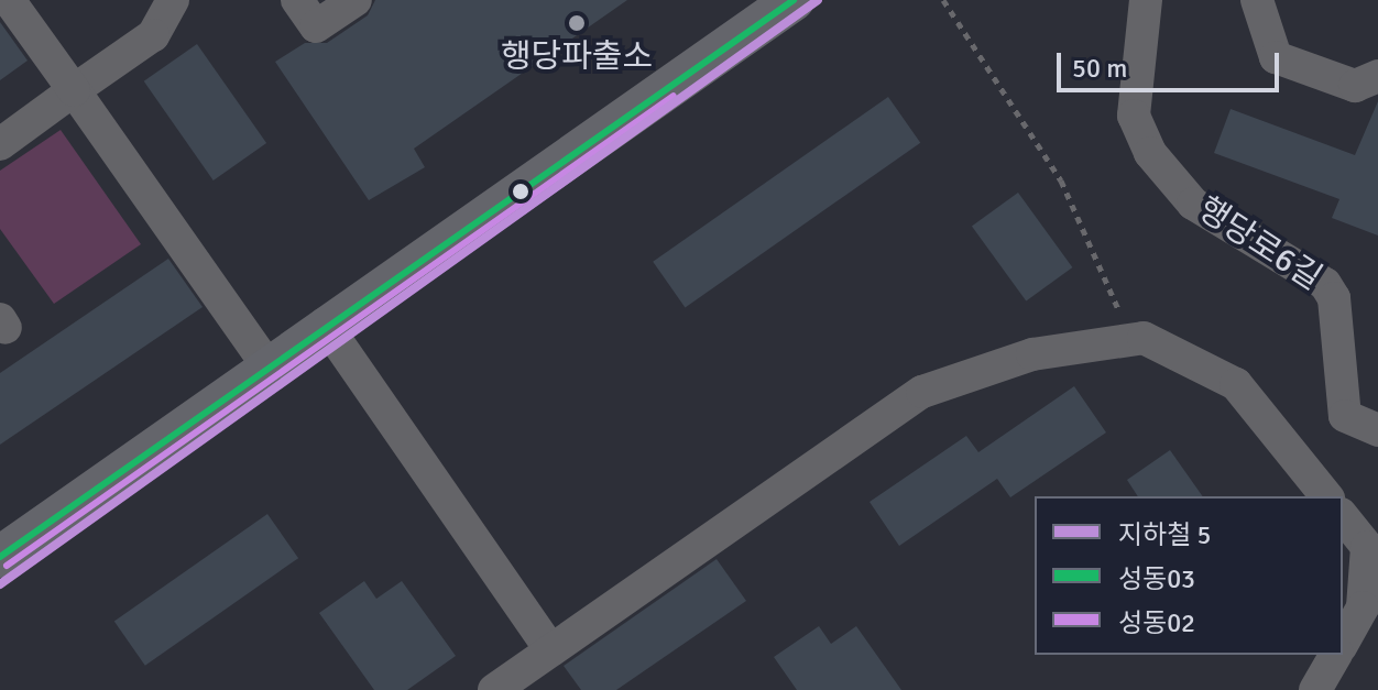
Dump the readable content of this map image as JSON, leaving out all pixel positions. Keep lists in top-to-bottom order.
{
  "streets": {
    "street": ["행당로6길"]
  },
  "places": ["행당파출소"],
  "lines": ["metro line 5", "transit line 성동03", "transit line 성동02"],
  "legend": ["지하철 5", "성동03", "성동02"],
  "scale_bar": "50 m"
}
